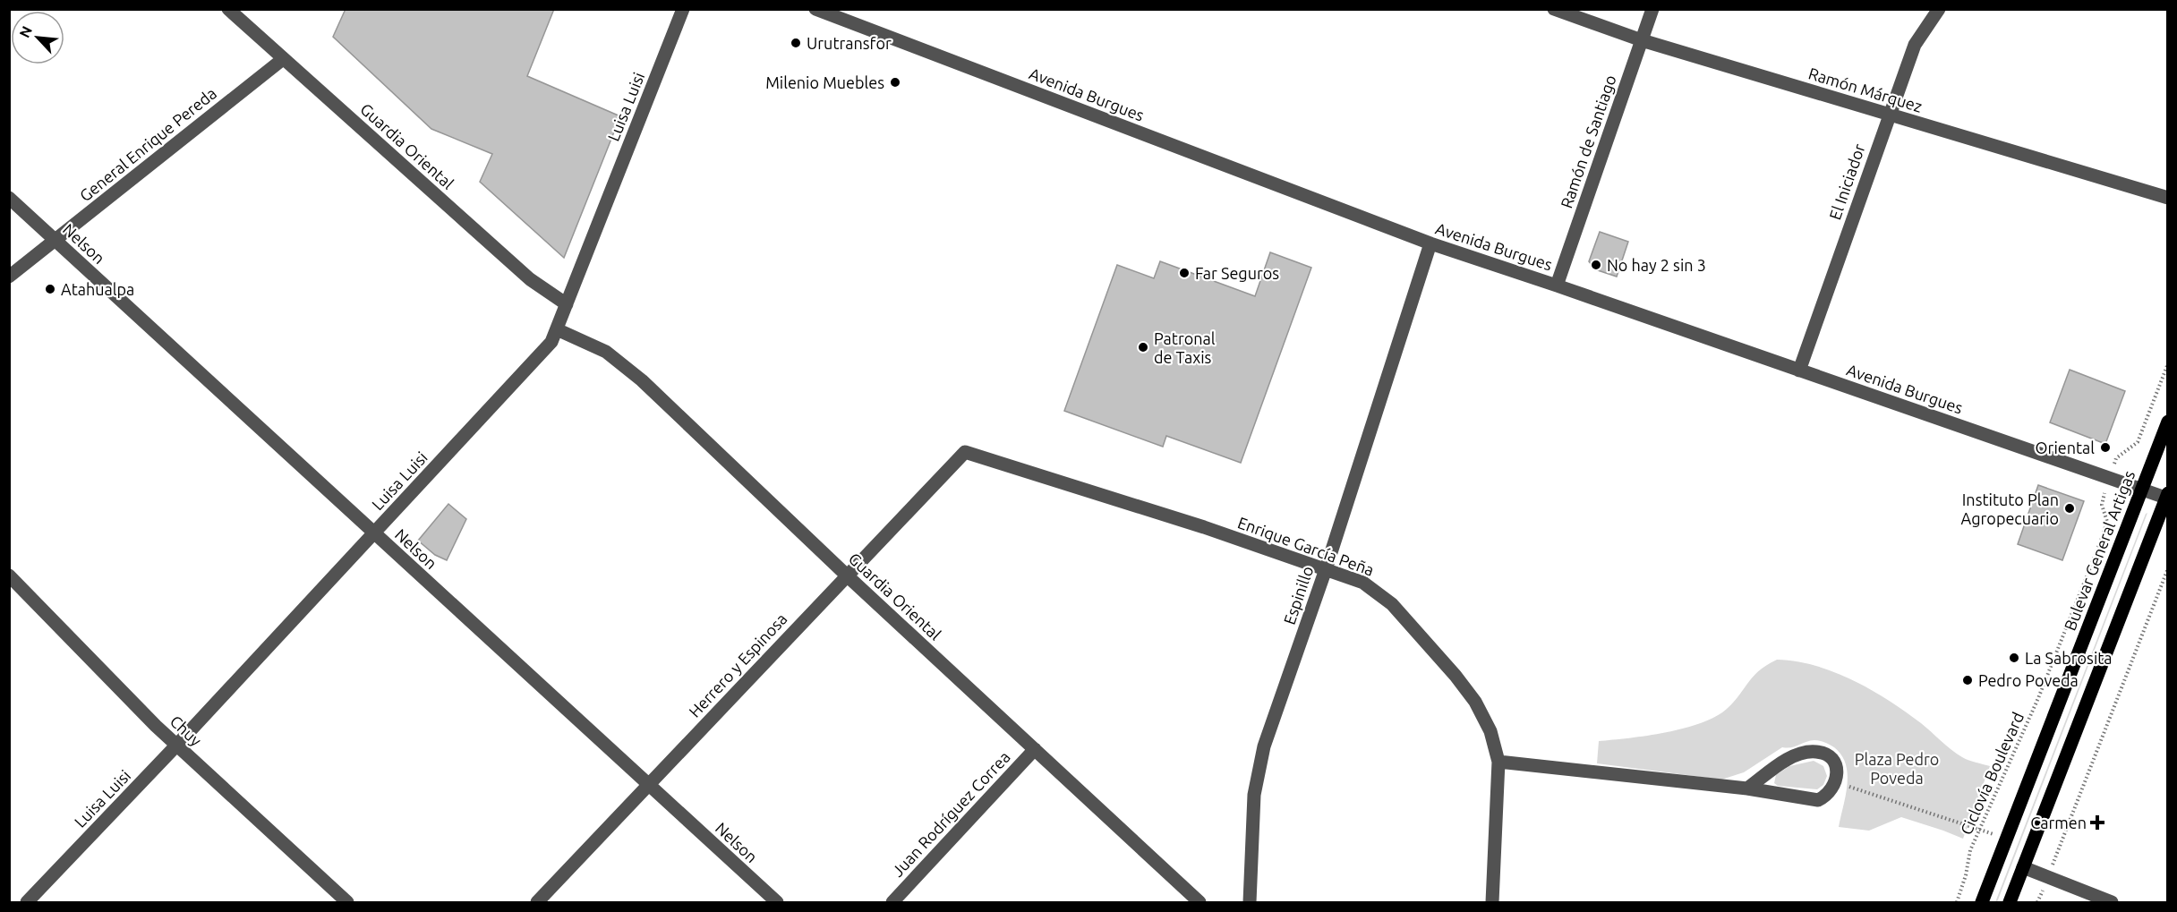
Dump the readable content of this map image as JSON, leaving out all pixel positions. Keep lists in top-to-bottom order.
{
  "streets": {
    "main road": ["Bulevar General Artigas"],
    "street": [
      "Ramón Márquez",
      "Avenida Burgues",
      "Luisa Luisi",
      "Ramón de Santiago",
      "General Enrique Pereda",
      "Guardia Oriental",
      "El Iniciador",
      "Nelson",
      "Enrique García Peña",
      "Espinillo",
      "Herrero y Espinosa",
      "Chuy",
      "Juan Rodríguez Correa"
    ],
    "path": ["Ciclovía Boulevard"]
  },
  "crossings": [
    ["Ramón Márquez", "Ramón de Santiago"],
    ["Ramón Márquez", "El Iniciador"],
    ["Avenida Burgues", "Ramón de Santiago"],
    ["Avenida Burgues", "El Iniciador"],
    ["Avenida Burgues", "Bulevar General Artigas"],
    ["Avenida Burgues", "Espinillo"],
    ["Avenida Burgues", "Ciclovía Boulevard"],
    ["Luisa Luisi", "Guardia Oriental"],
    ["Luisa Luisi", "Nelson"],
    ["Luisa Luisi", "Chuy"],
    ["General Enrique Pereda", "Guardia Oriental"],
    ["General Enrique Pereda", "Nelson"],
    ["Guardia Oriental", "Herrero y Espinosa"],
    ["Guardia Oriental", "Juan Rodríguez Correa"],
    ["Nelson", "Herrero y Espinosa"],
    ["Enrique García Peña", "Espinillo"],
    ["Enrique García Peña", "Herrero y Espinosa"]
  ],
  "parks": ["Plaza Pedro Poveda"],
  "places": {
    "other": [
      "Urutransfor",
      "Milenio Muebles",
      "No hay 2 sin 3",
      "Far Seguros",
      "Atahualpa",
      "Patronal de Taxis",
      "Oriental",
      "Instituto Plan Agropecuario",
      "La Sabrosita",
      "Pedro Poveda"
    ],
    "health": ["Carmen"]
  },
  "north": "top left"
}
